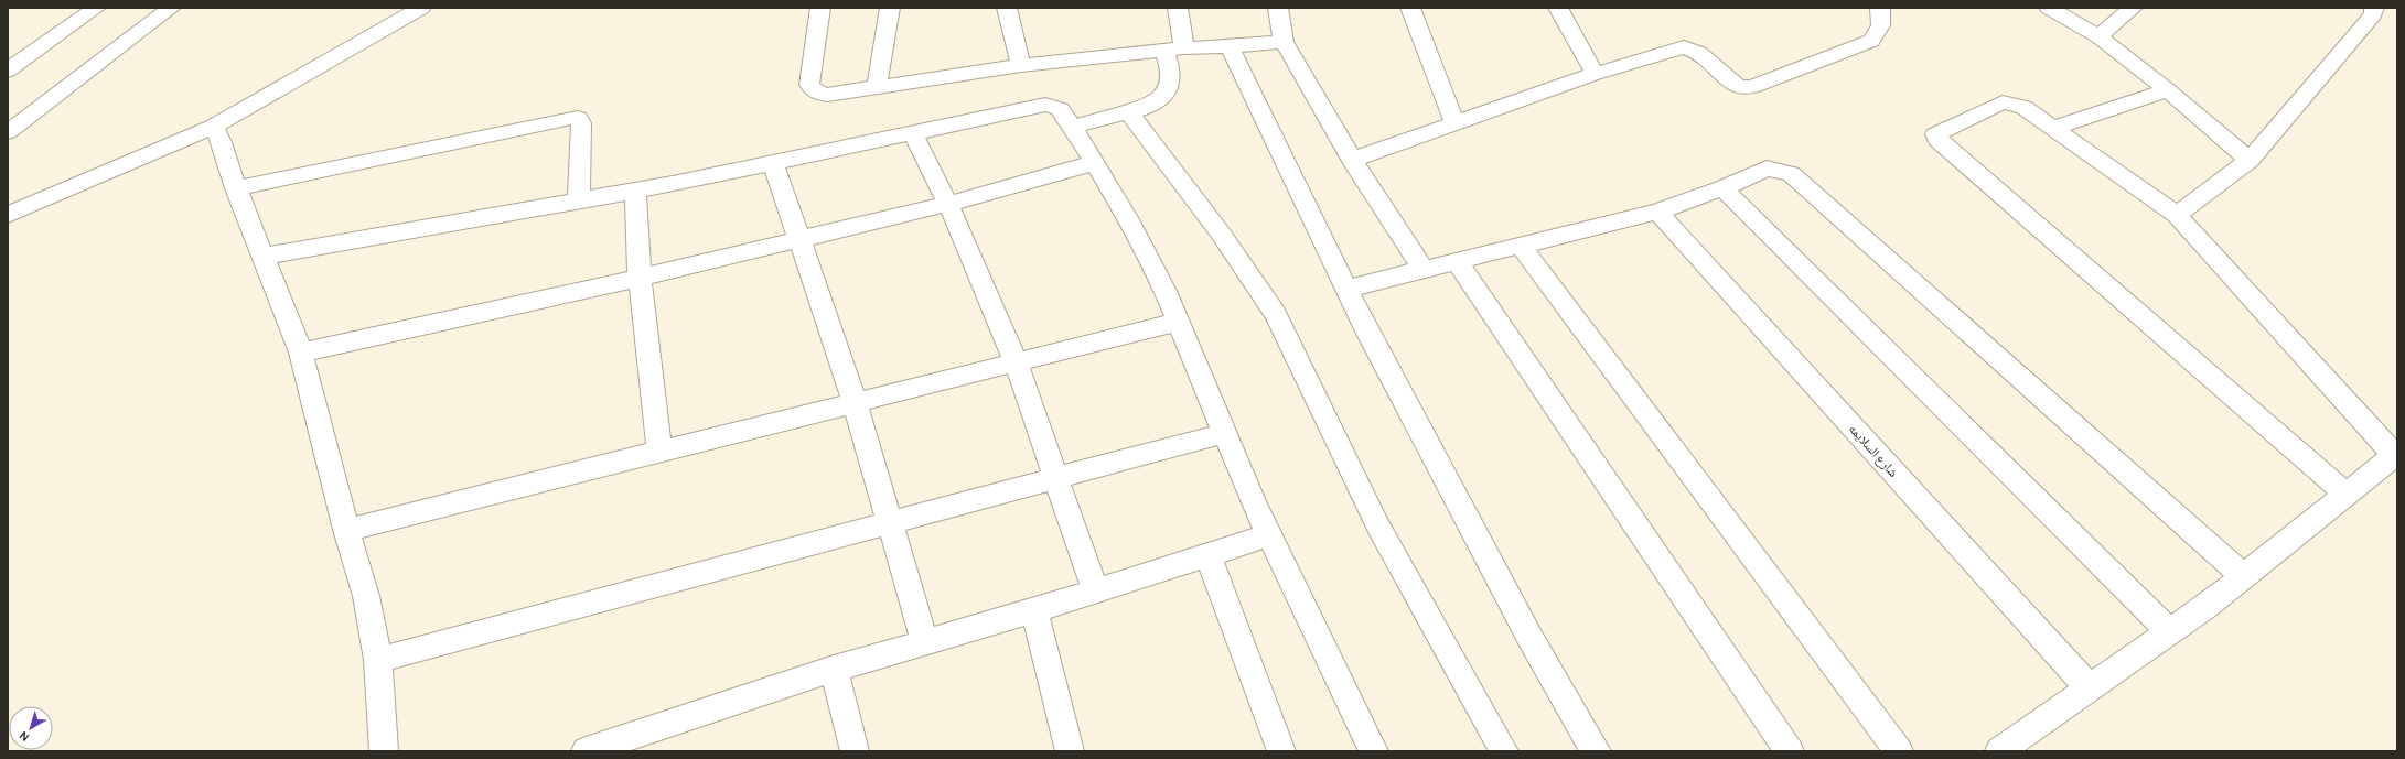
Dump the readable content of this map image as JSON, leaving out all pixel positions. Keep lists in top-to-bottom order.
{
  "streets": {
    "street": ["شارع السلايمه"]
  },
  "north": "bottom left"
}
